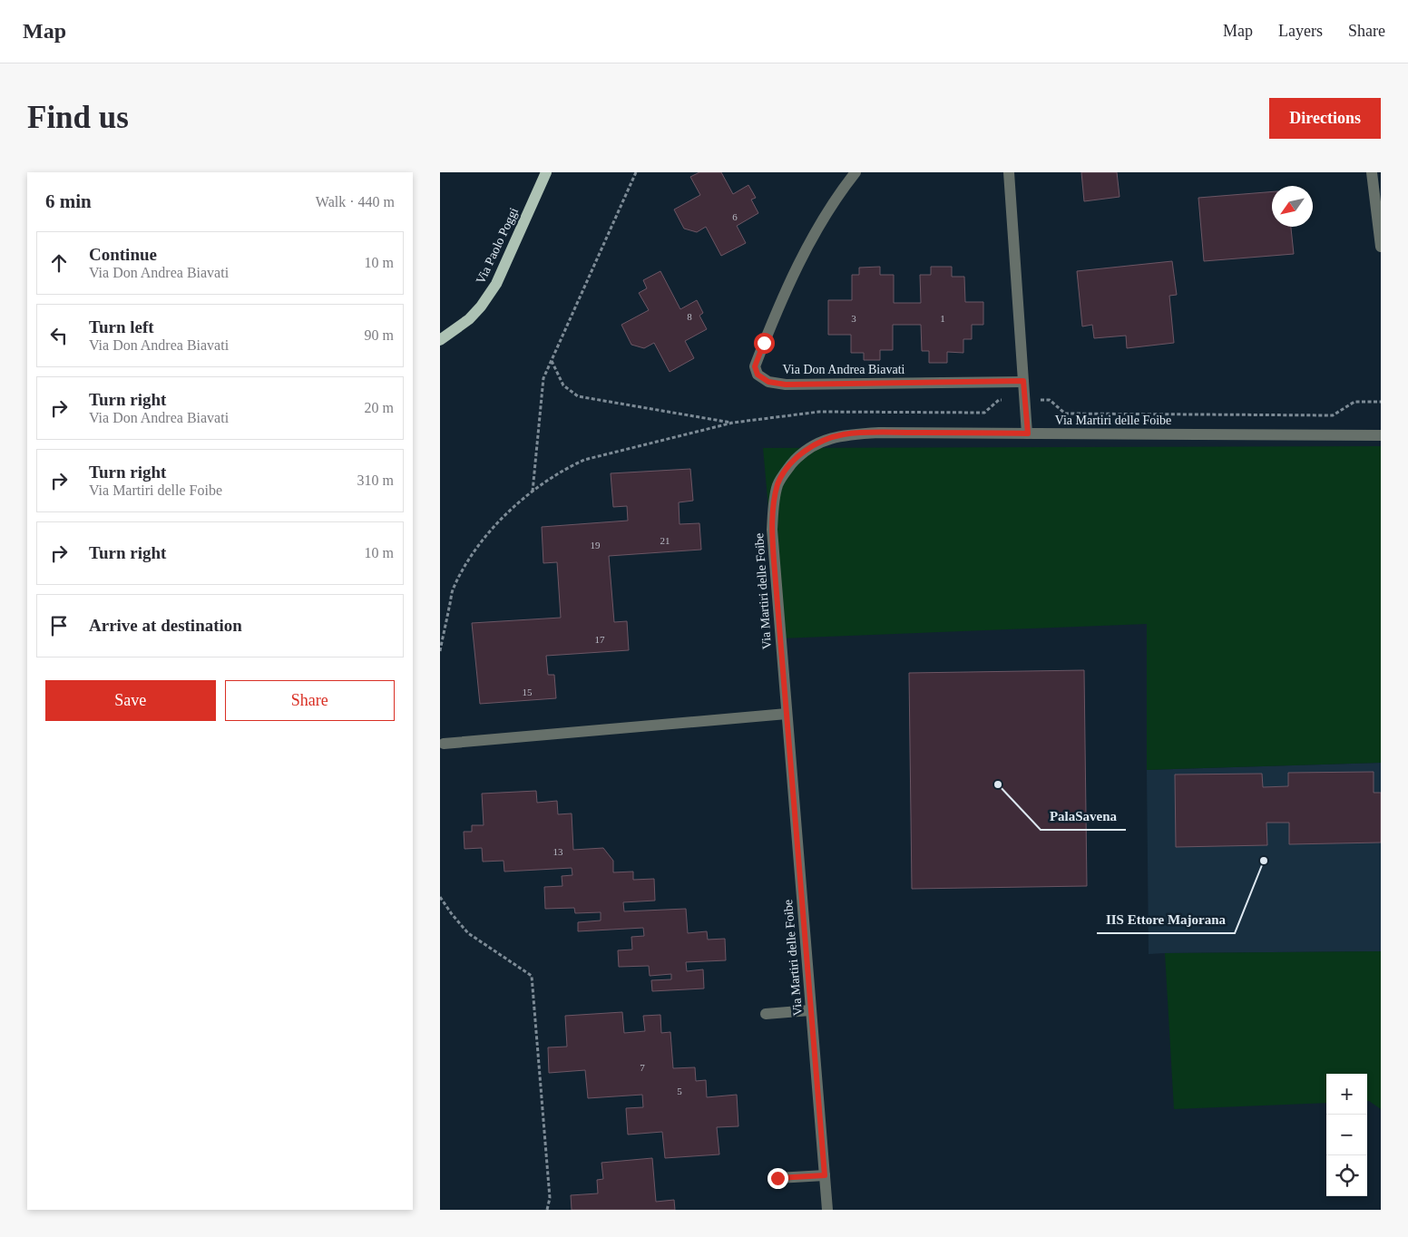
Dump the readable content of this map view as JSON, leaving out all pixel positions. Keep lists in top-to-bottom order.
{
  "streets": {
    "main road": ["Via Paolo Poggi"],
    "street": ["Via Don Andrea Biavati", "Via Martiri delle Foibe"]
  },
  "places": ["PalaSavena", "IIS Ettore Majorana"],
  "house_numbers": [
    "6",
    "8",
    "3",
    "1",
    "21",
    "19",
    "17",
    "15",
    "13",
    "7",
    "5"
  ],
  "north": "bottom left",
  "page": {
    "header": "Map",
    "nav": ["Map", "Layers", "Share"],
    "buttons": [
      "Directions",
      ["Save", "Share"]
    ],
    "title": "Find us",
    "heading": ["6 min", "Walk · 440 m"],
    "list": [
      ["Continue", "Via Don Andrea Biavati", "10 m"],
      ["Turn left", "Via Don Andrea Biavati", "90 m"],
      ["Turn right", "Via Don Andrea Biavati", "20 m"],
      ["Turn right", "Via Martiri delle Foibe", "310 m"],
      ["Turn right", "10 m"],
      "Arrive at destination"
    ],
    "map_buttons": ["+", "−"]
  }
}
